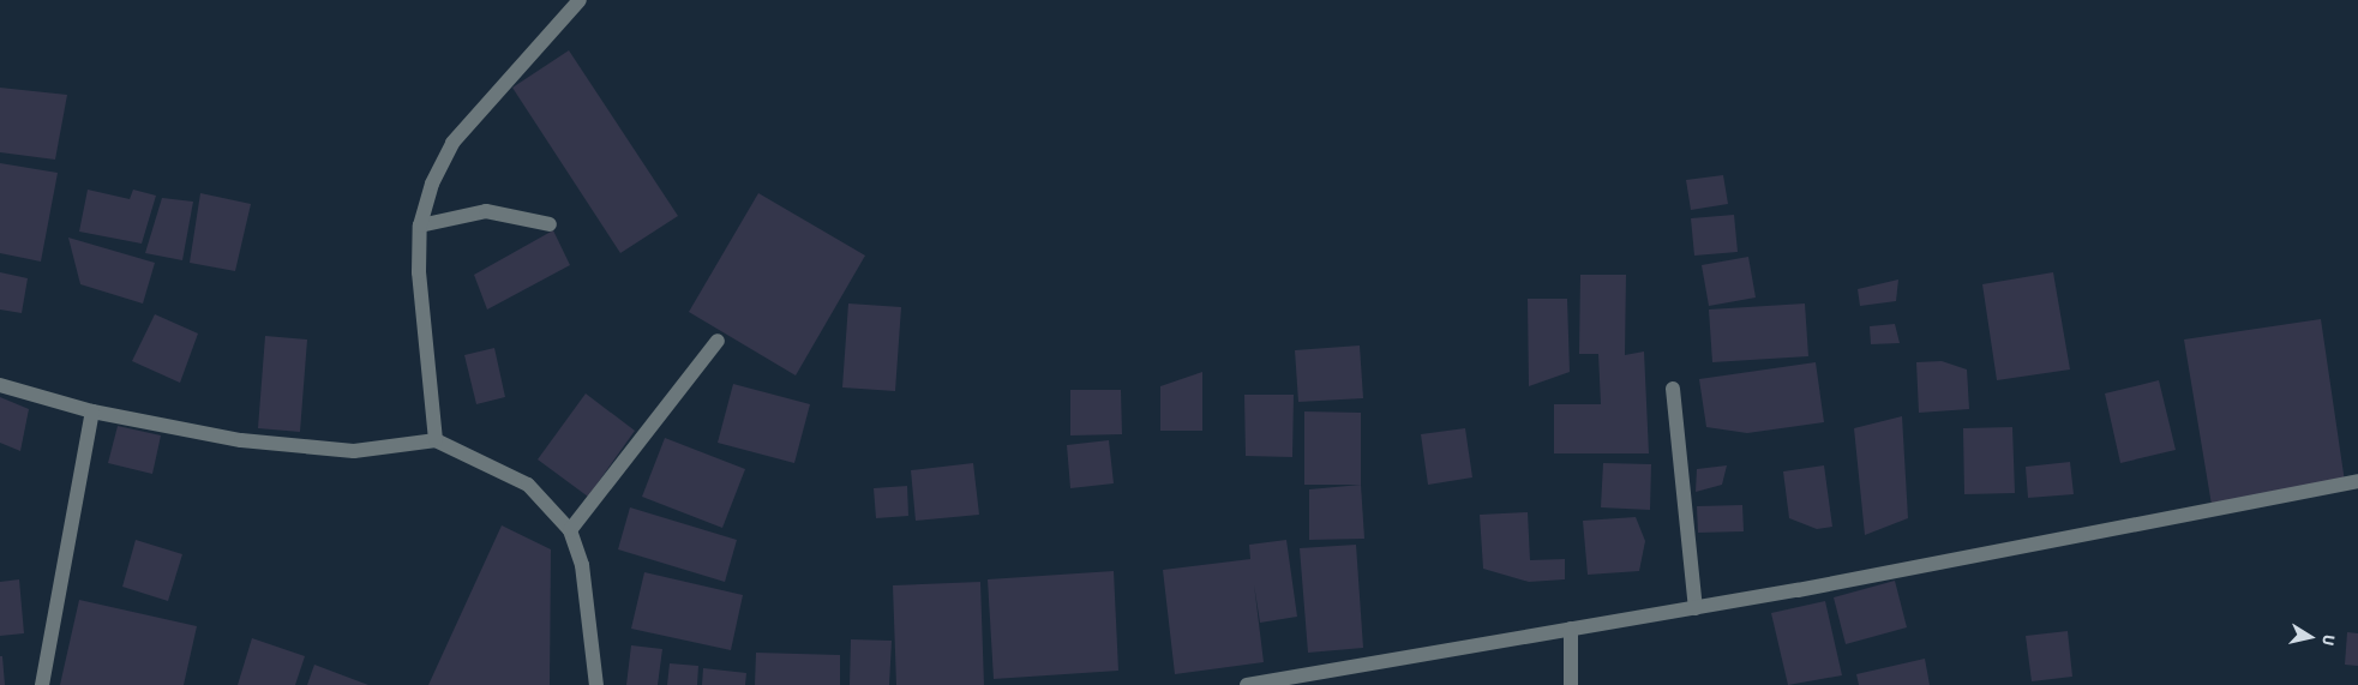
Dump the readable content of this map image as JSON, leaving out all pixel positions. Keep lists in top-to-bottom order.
{
  "north": "right"
}
